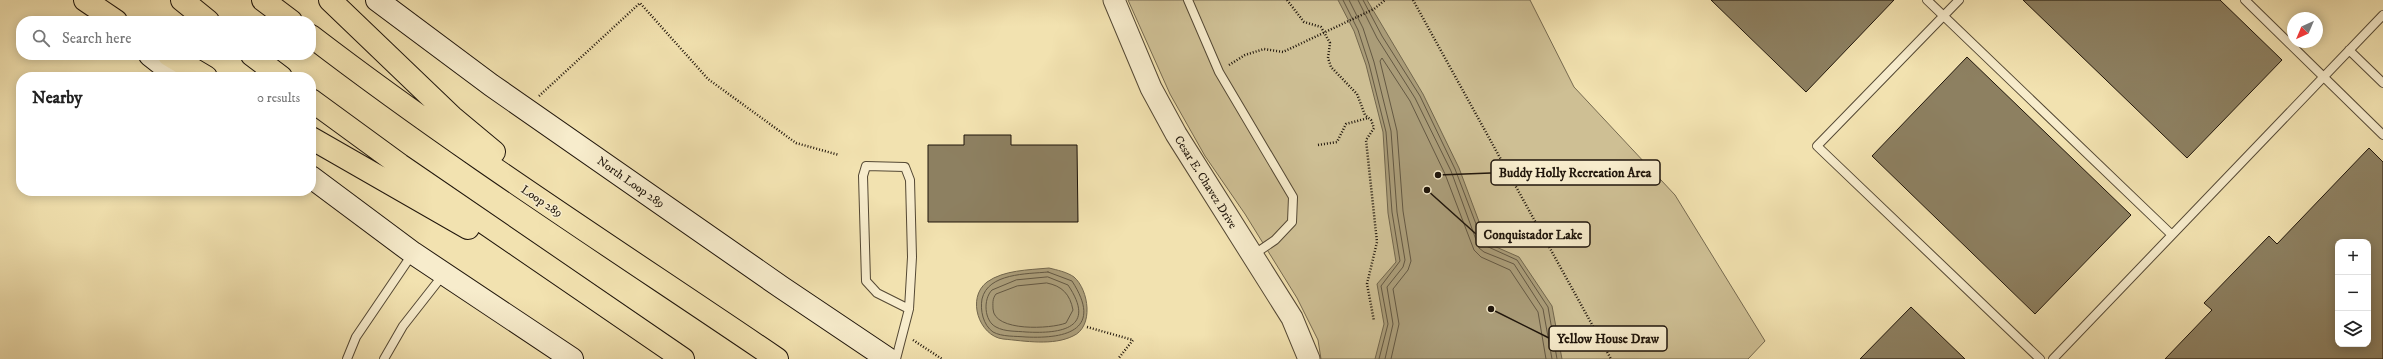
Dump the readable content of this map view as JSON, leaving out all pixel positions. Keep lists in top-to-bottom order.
{
  "streets": {
    "highway": ["Loop 289"],
    "main road": ["North Loop 289"],
    "street": ["Cesar E. Chavez Drive"]
  },
  "places": ["Buddy Holly Recreation Area", "Conquistador Lake", "Yellow House Draw"],
  "north": "bottom left",
  "page": {
    "search": "Search here",
    "heading": ["Nearby", "0 results"],
    "map_buttons": ["+", "−"]
  }
}
